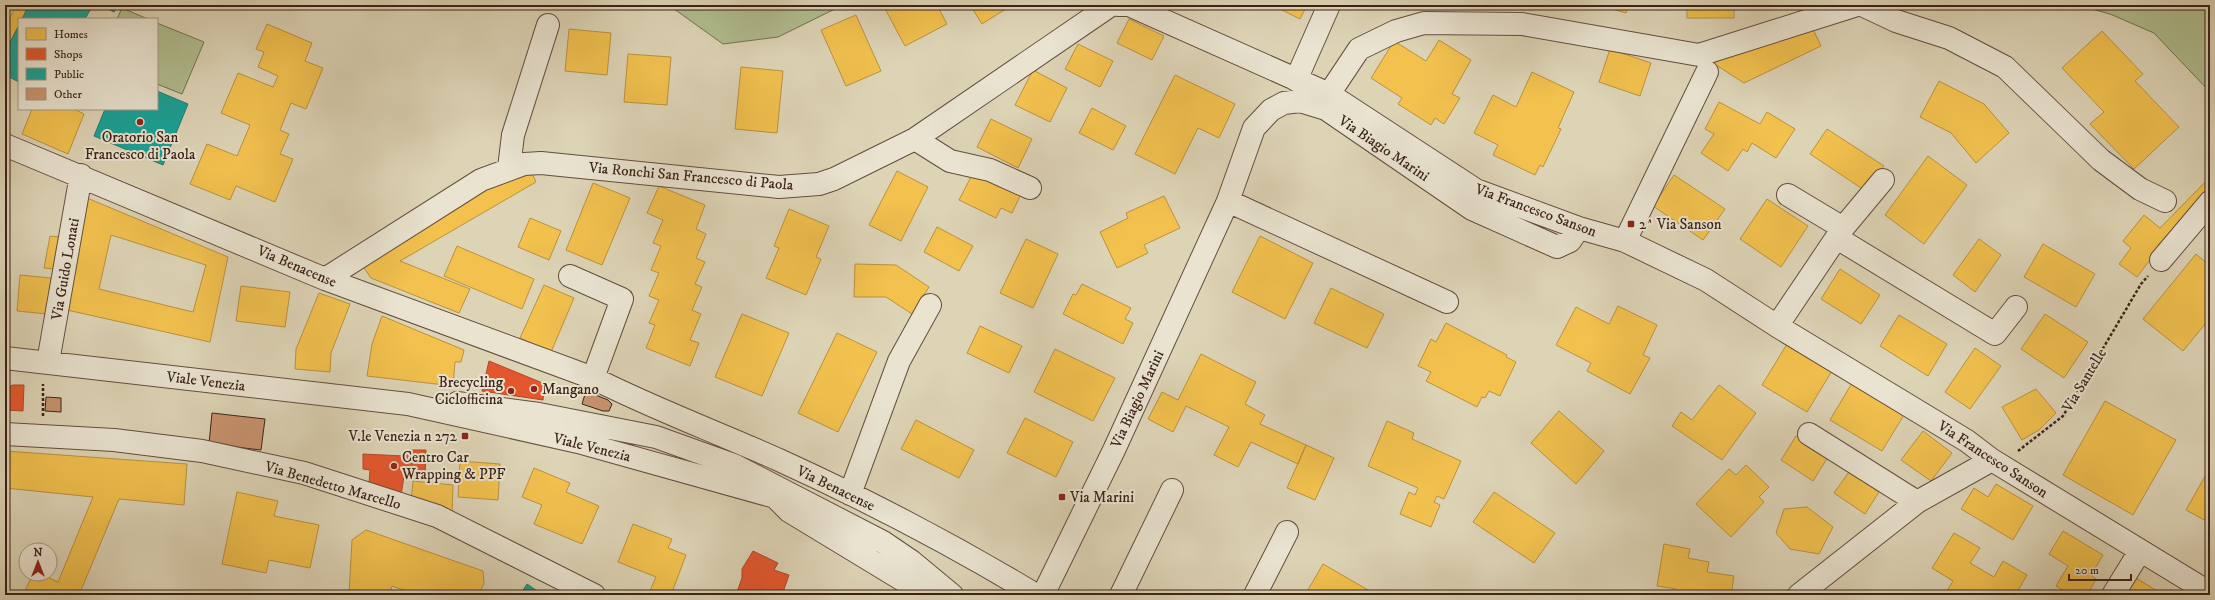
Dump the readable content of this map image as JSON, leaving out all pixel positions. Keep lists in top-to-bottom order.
{
  "streets": {
    "street": [
      "Via Biagio Marini",
      "Via Ronchi San Francesco di Paola",
      "Via Francesco Sanson",
      "Via Benacense",
      "Via Guido Lonati",
      "Viale Venezia",
      "Via Benedetto Marcello"
    ],
    "path": ["Via Santelle"]
  },
  "crossings": [
    ["Via Biagio Marini", "Via Francesco Sanson"],
    ["Via Ronchi San Francesco di Paola", "Via Benacense"],
    ["Via Benacense", "Via Guido Lonati"],
    ["Via Benacense", "Viale Venezia"],
    ["Via Guido Lonati", "Viale Venezia"]
  ],
  "places": {
    "other": [
      "Oratorio San Francesco di Paola",
      "Mangano",
      "Brecycling Ciclofficina",
      "Centro Car Wrapping & PPF"
    ],
    "transit": ["2^ Via Sanson", "V.le Venezia n 272", "Via Marini"]
  },
  "legend": [
    "Homes",
    "Shops",
    "Public",
    "Other"
  ],
  "scale_bar": "20 m",
  "north": "top"
}
